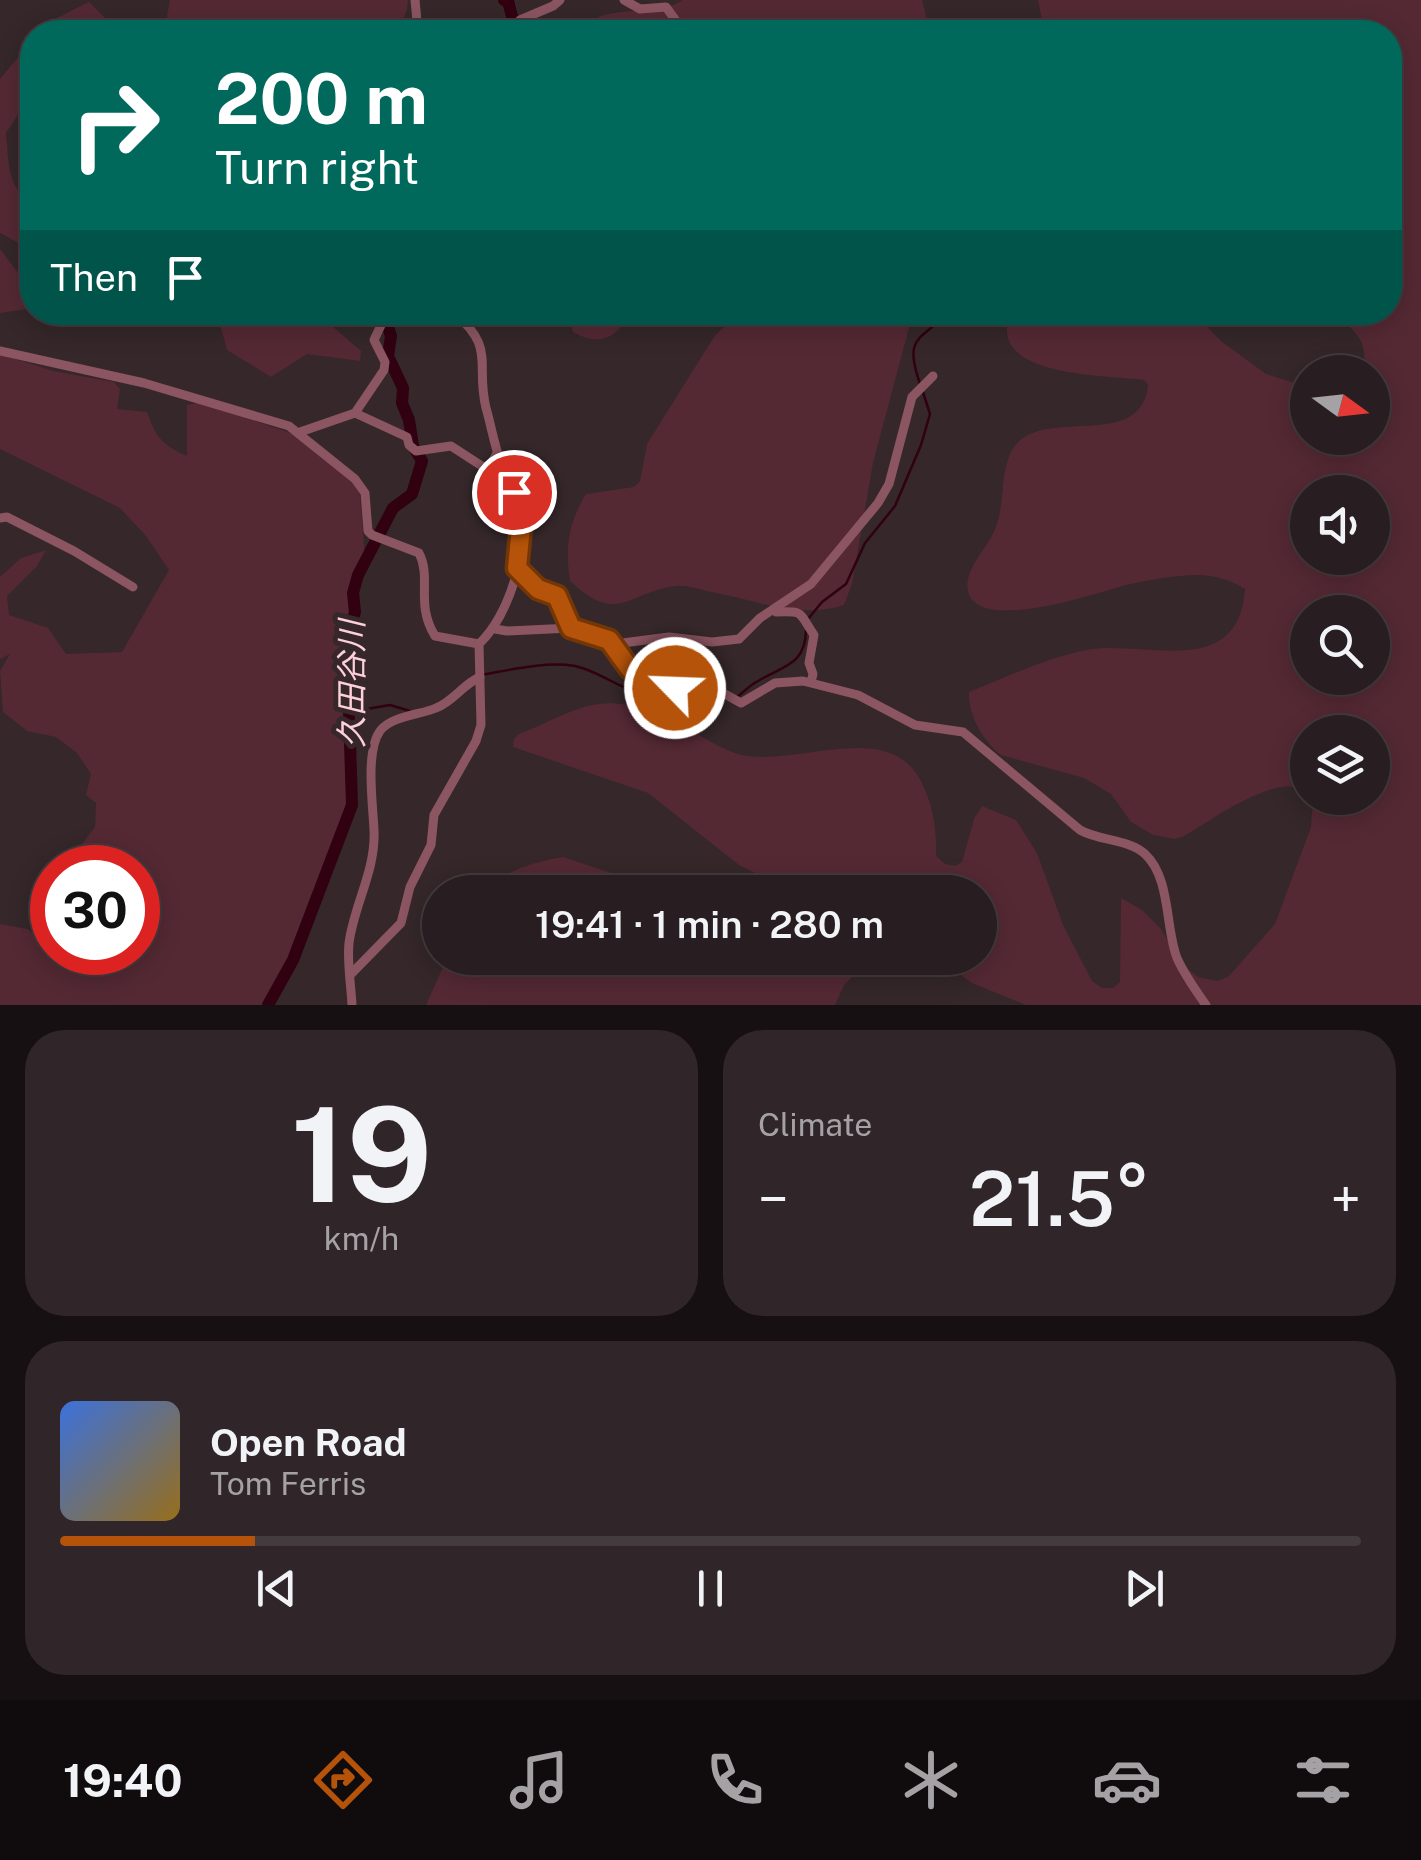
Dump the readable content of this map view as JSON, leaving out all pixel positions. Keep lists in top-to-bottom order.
{
  "water": ["久田谷川"],
  "north": "right",
  "page": {
    "turn": ["200 m", "Turn right"],
    "then": "Then",
    "limit": "30",
    "trip": "19:41 · 1 min · 280 m",
    "tile": [
      ["19", "km/h"],
      "Climate"
    ],
    "heat": ["−", "21.5°", "+"],
    "song": ["Open Road", "Tom Ferris"],
    "tabs": "19:40"
  }
}
